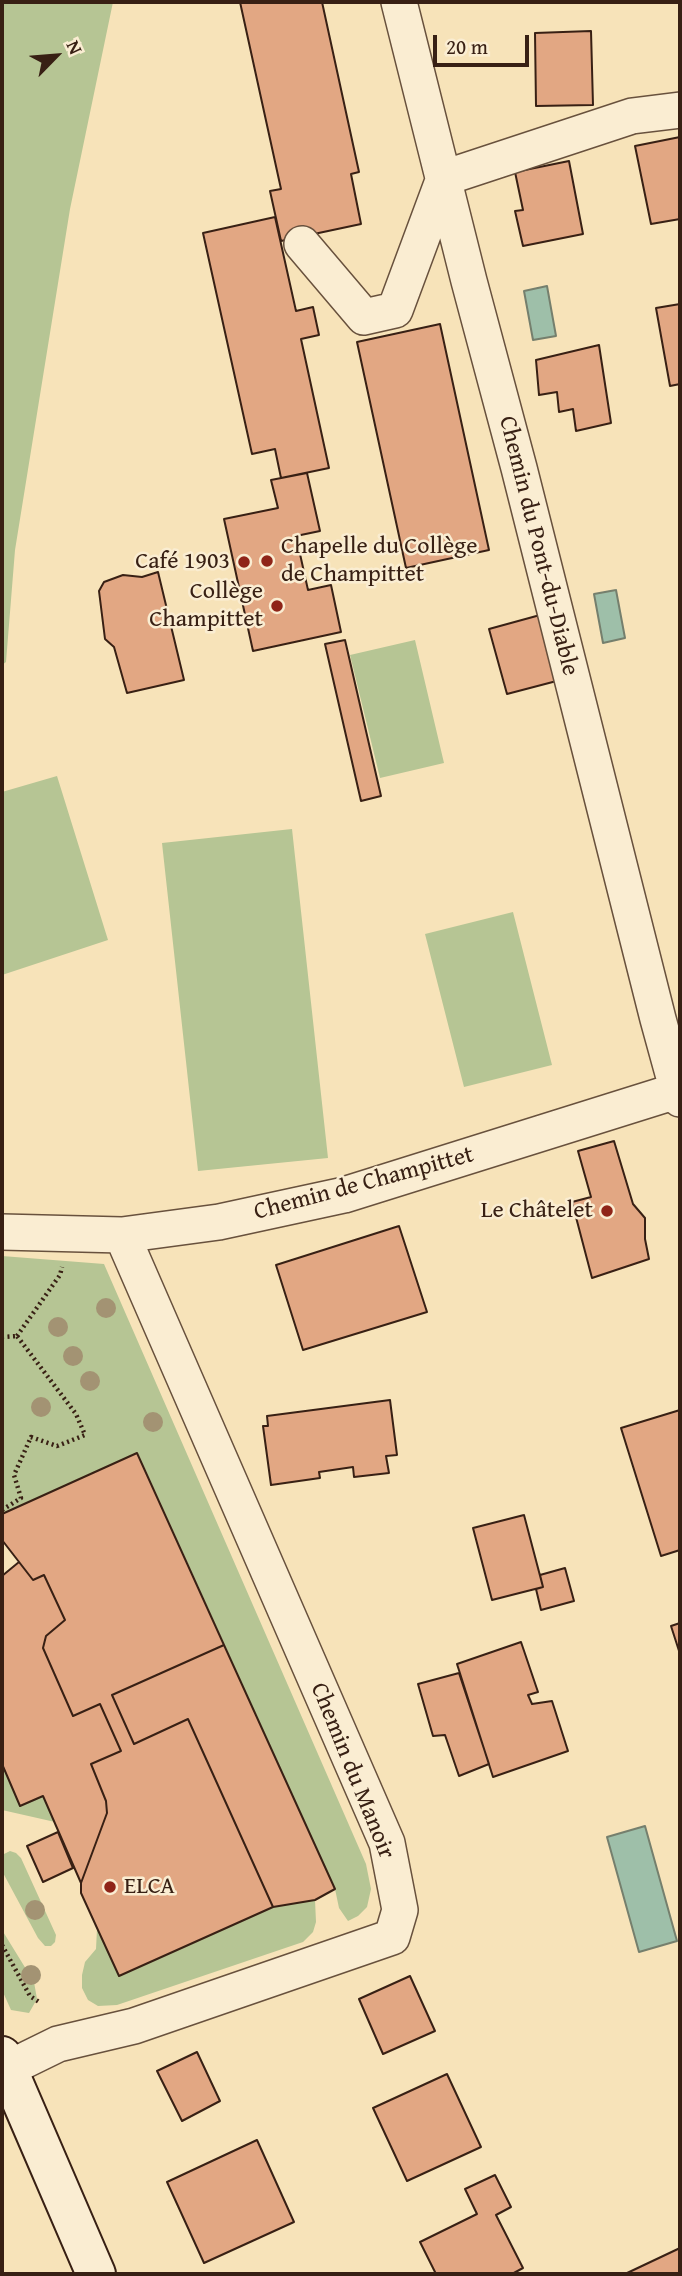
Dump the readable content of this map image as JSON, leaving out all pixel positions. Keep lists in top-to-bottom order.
{
  "streets": {
    "street": ["Chemin du Pont-du-Diable", "Chemin de Champittet", "Chemin du Manoir"]
  },
  "crossings": [
    ["Chemin du Pont-du-Diable", "Chemin de Champittet"],
    ["Chemin de Champittet", "Chemin du Manoir"]
  ],
  "places": [
    "Chapelle du Collège de Champittet",
    "Café 1903",
    "Collège Champittet",
    "Le Châtelet",
    "ELCA"
  ],
  "scale_bar": "20 m",
  "north": "top right"
}
